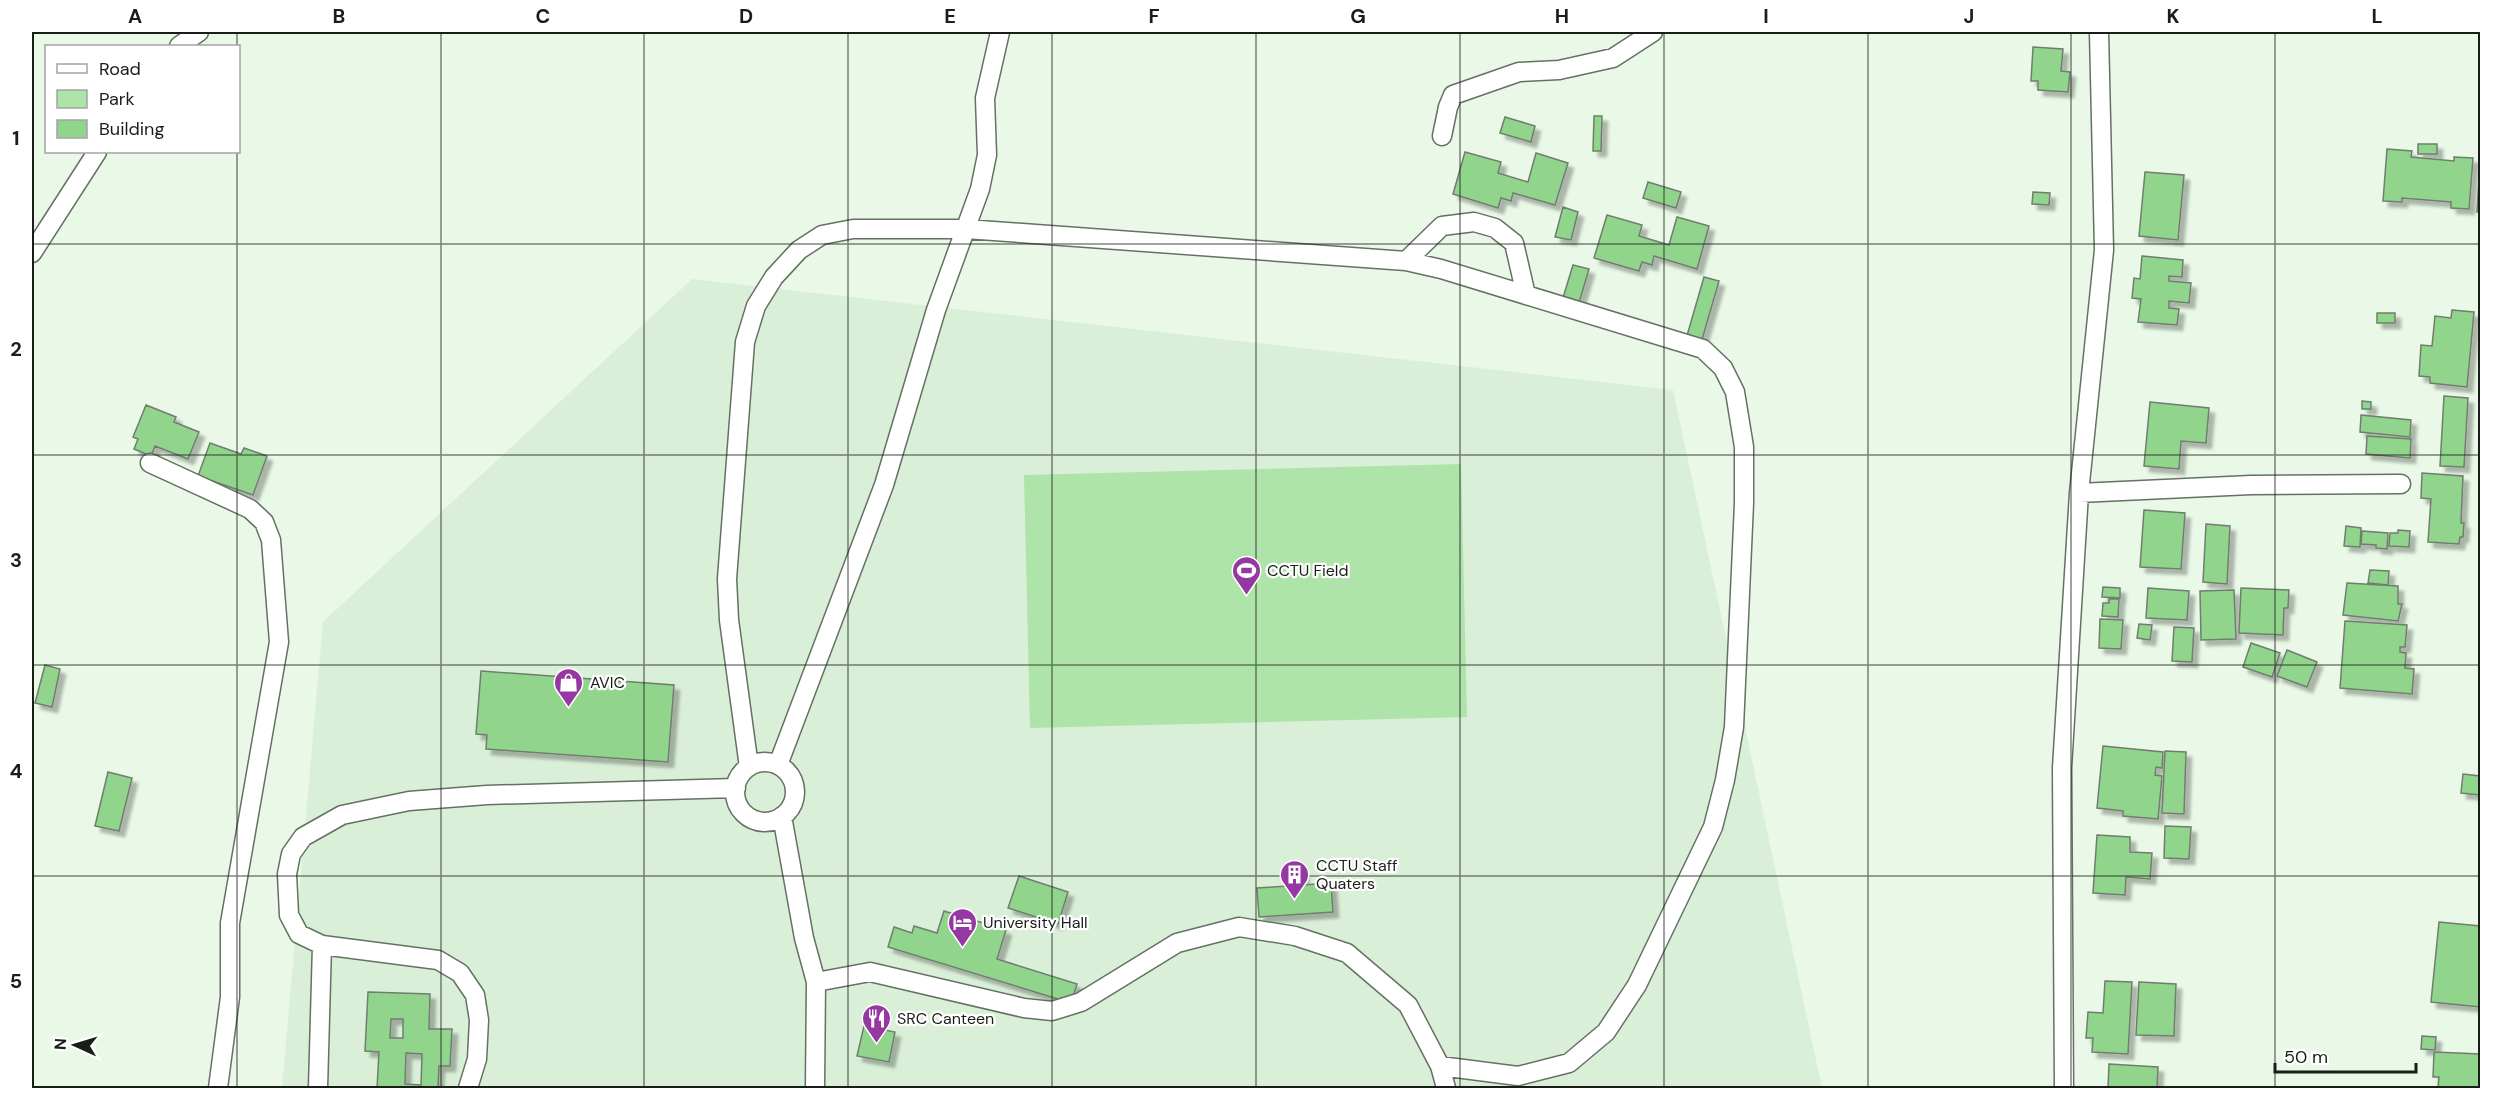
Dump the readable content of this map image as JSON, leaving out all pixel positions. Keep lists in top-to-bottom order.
{
  "places": {
    "sports": ["CCTU Field"],
    "shop": ["AVIC"],
    "building": ["CCTU Staff Quaters"],
    "hotel": ["University Hall"],
    "restaurant": ["SRC Canteen"]
  },
  "legend": ["Road", "Park", "Building"],
  "scale_bar": "50 m",
  "north": "left",
  "grid": {
    "columns": [
      "A",
      "B",
      "C",
      "D",
      "E",
      "F",
      "G",
      "H",
      "I",
      "J",
      "K",
      "L"
    ],
    "rows": [
      "1",
      "2",
      "3",
      "4",
      "5"
    ]
  }
}
